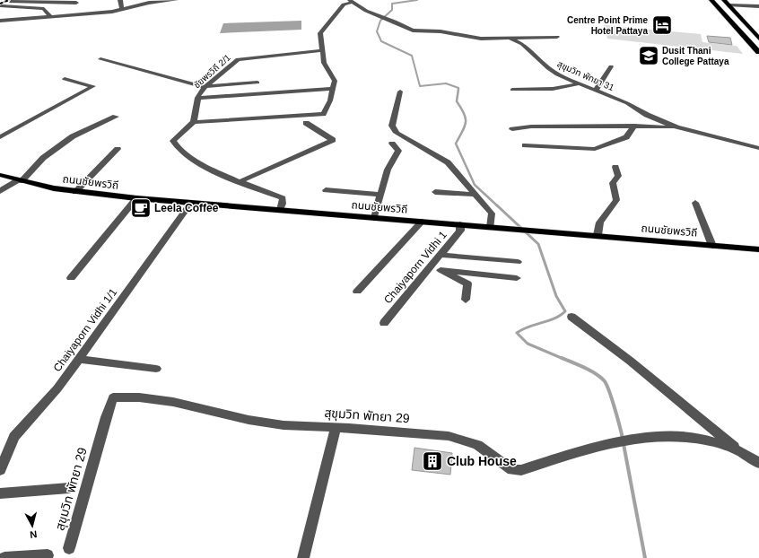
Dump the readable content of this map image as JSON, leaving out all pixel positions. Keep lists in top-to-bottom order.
{
  "streets": {
    "main road": ["ถนนชัยพรวิถี"],
    "street": [
      "ชัยพรวิถี 2/1",
      "สุขุมวิท พัทยา 31",
      "Chaiyaporn Vidhi 1",
      "Chaiyaporn Vidhi 1/1",
      "สุขุมวิท พัทยา 29"
    ]
  },
  "crossings": [
    ["ถนนชัยพรวิถี", "Chaiyaporn Vidhi 1"],
    ["ถนนชัยพรวิถี", "Chaiyaporn Vidhi 1/1"]
  ],
  "places": {
    "hotel": ["Centre Point Prime Hotel Pattaya"],
    "school or university": ["Dusit Thani College Pattaya"],
    "cafe": ["Leela Coffee"],
    "building": ["Club House"]
  },
  "north": "bottom"
}
